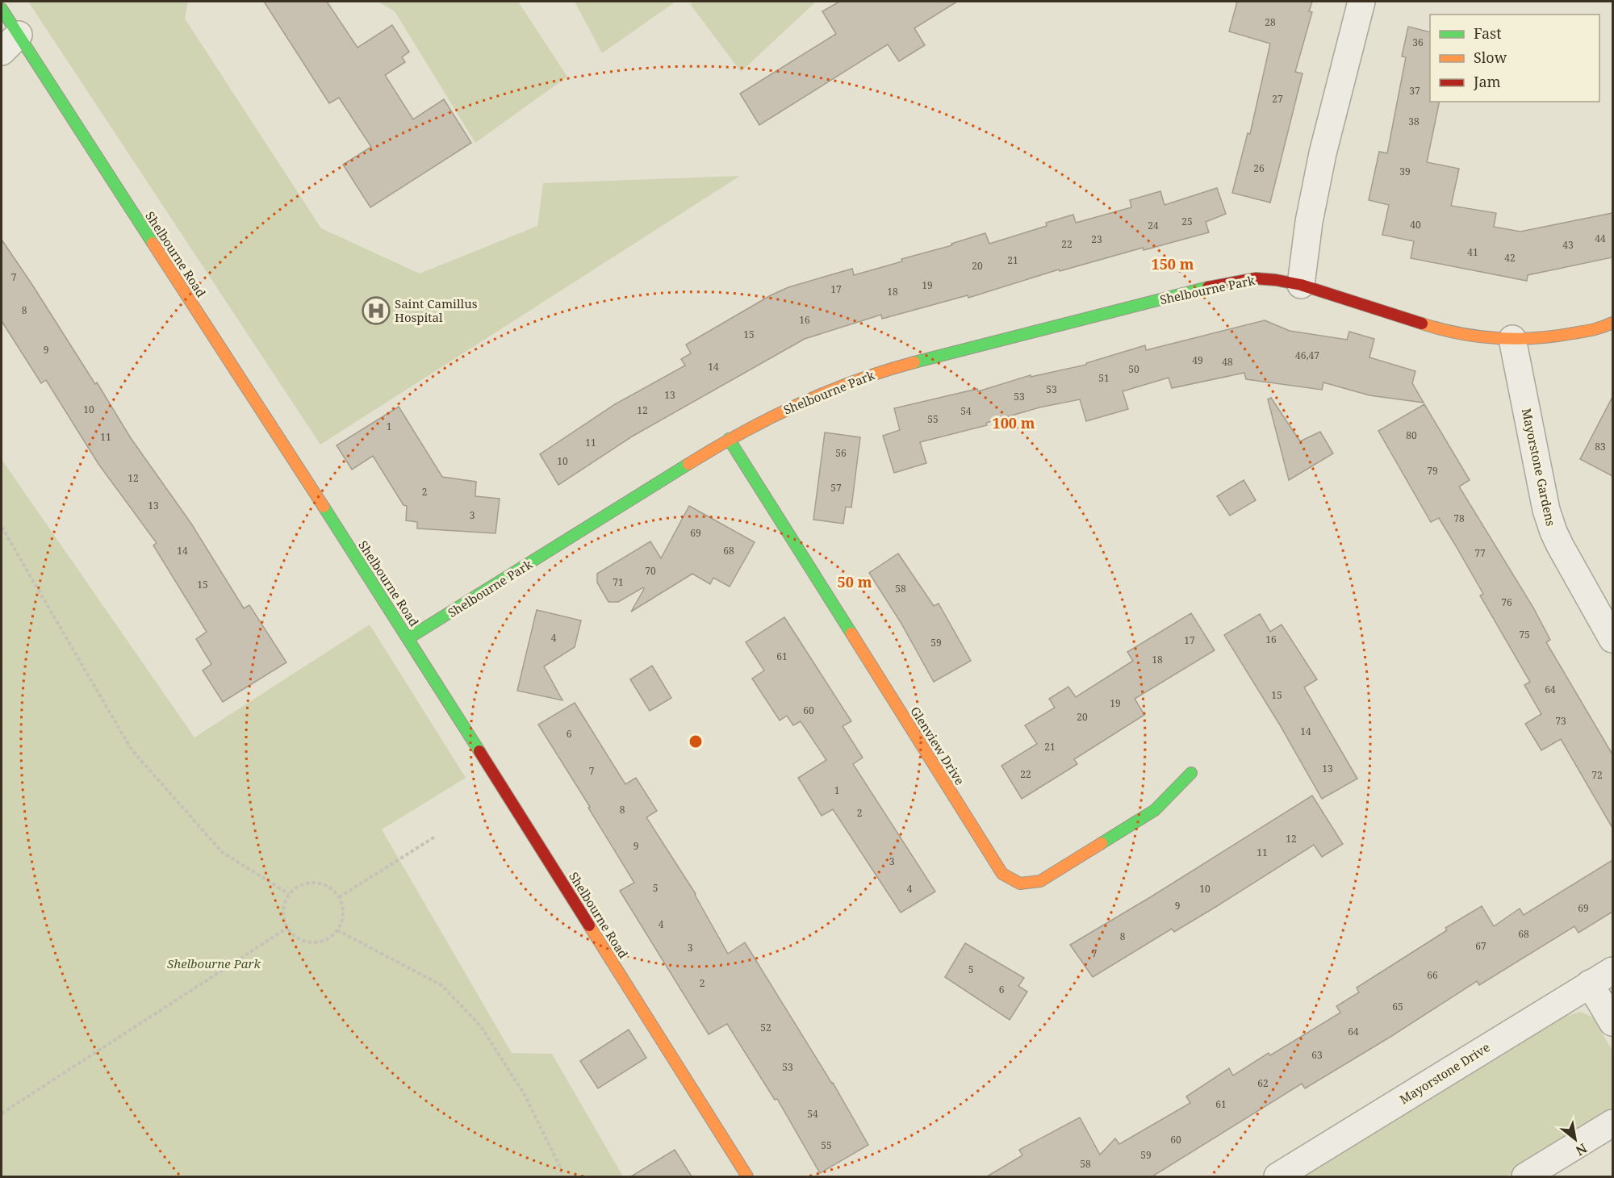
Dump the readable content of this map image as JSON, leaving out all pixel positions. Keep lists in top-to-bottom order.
{
  "streets": {
    "street": [
      "Shelbourne Road",
      "Shelbourne Park",
      "Mayorstone Gardens",
      "Glenview Drive",
      "Mayorstone Drive"
    ]
  },
  "crossings": [
    ["Shelbourne Road", "Shelbourne Park"],
    ["Shelbourne Park", "Mayorstone Gardens"],
    ["Shelbourne Park", "Glenview Drive"]
  ],
  "parks": ["Shelbourne Park"],
  "places": {
    "hospital": ["Saint Camillus Hospital"]
  },
  "house_numbers": [
    "28",
    "36",
    "37",
    "27",
    "38",
    "26",
    "39",
    "25",
    "40",
    "24",
    "44",
    "23",
    "22",
    "43",
    "41",
    "42",
    "21",
    "20",
    "7",
    "19",
    "17",
    "18",
    "8",
    "16",
    "15",
    "9",
    "46,47",
    "49",
    "48",
    "14",
    "50",
    "51",
    "53",
    "13",
    "53",
    "10",
    "12",
    "54",
    "55",
    "1",
    "80",
    "11",
    "11",
    "83",
    "56",
    "10",
    "79",
    "12",
    "57",
    "2",
    "13",
    "3",
    "78",
    "69",
    "14",
    "68",
    "77",
    "70",
    "71",
    "15",
    "58",
    "76",
    "75",
    "4",
    "16",
    "17",
    "59",
    "61",
    "18",
    "64",
    "15",
    "19",
    "60",
    "20",
    "73",
    "14",
    "6",
    "21",
    "13",
    "7",
    "22",
    "72",
    "1",
    "8",
    "2",
    "12",
    "9",
    "11",
    "3",
    "5",
    "4",
    "10",
    "9",
    "69",
    "4",
    "68",
    "8",
    "67",
    "3",
    "7",
    "5",
    "66",
    "2",
    "6",
    "65",
    "52",
    "64",
    "63",
    "53",
    "62",
    "61",
    "54",
    "60",
    "55",
    "59",
    "58"
  ],
  "legend": ["Fast", "Slow", "Jam"],
  "north": "bottom right",
  "rings": ["150 m", "100 m", "50 m"]
}
